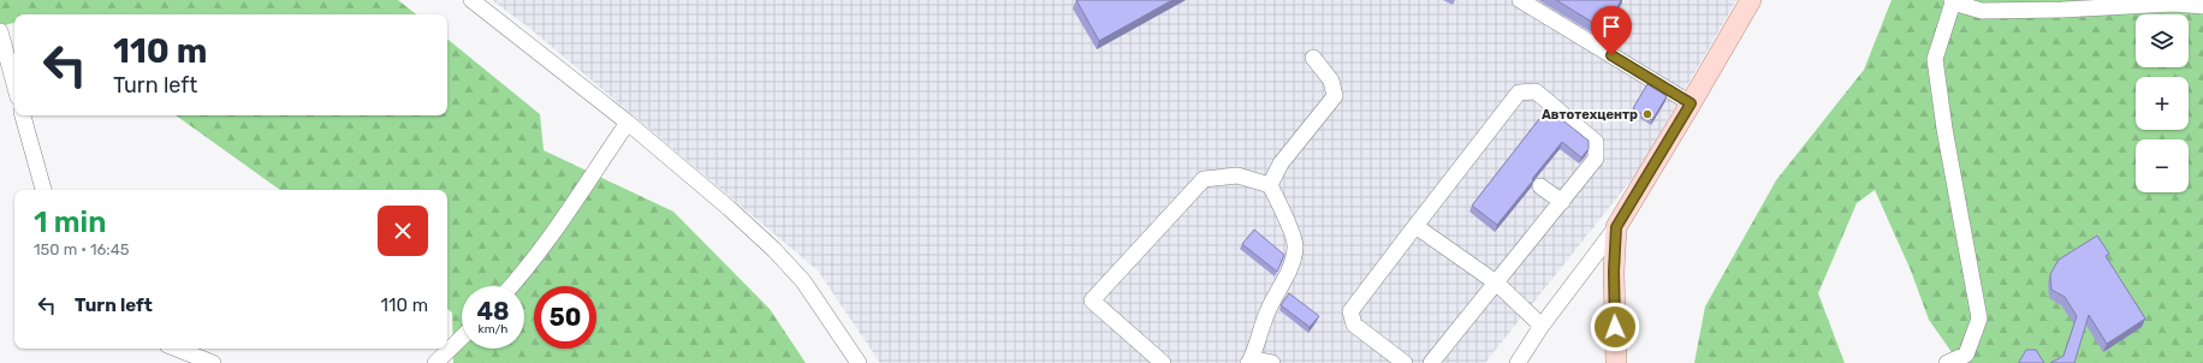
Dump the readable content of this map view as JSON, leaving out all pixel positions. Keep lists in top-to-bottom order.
{
  "places": ["Автотехцентр"],
  "page": {
    "map_buttons": ["+", "−"],
    "turn": ["110 m", "Turn left"],
    "heading": ["1 min", "150 m · 16:45"],
    "list": [
      {
        "name": "Turn left",
        "value": "110 m"
      }
    ],
    "speed": "48 km/h",
    "limit": "50"
  }
}
